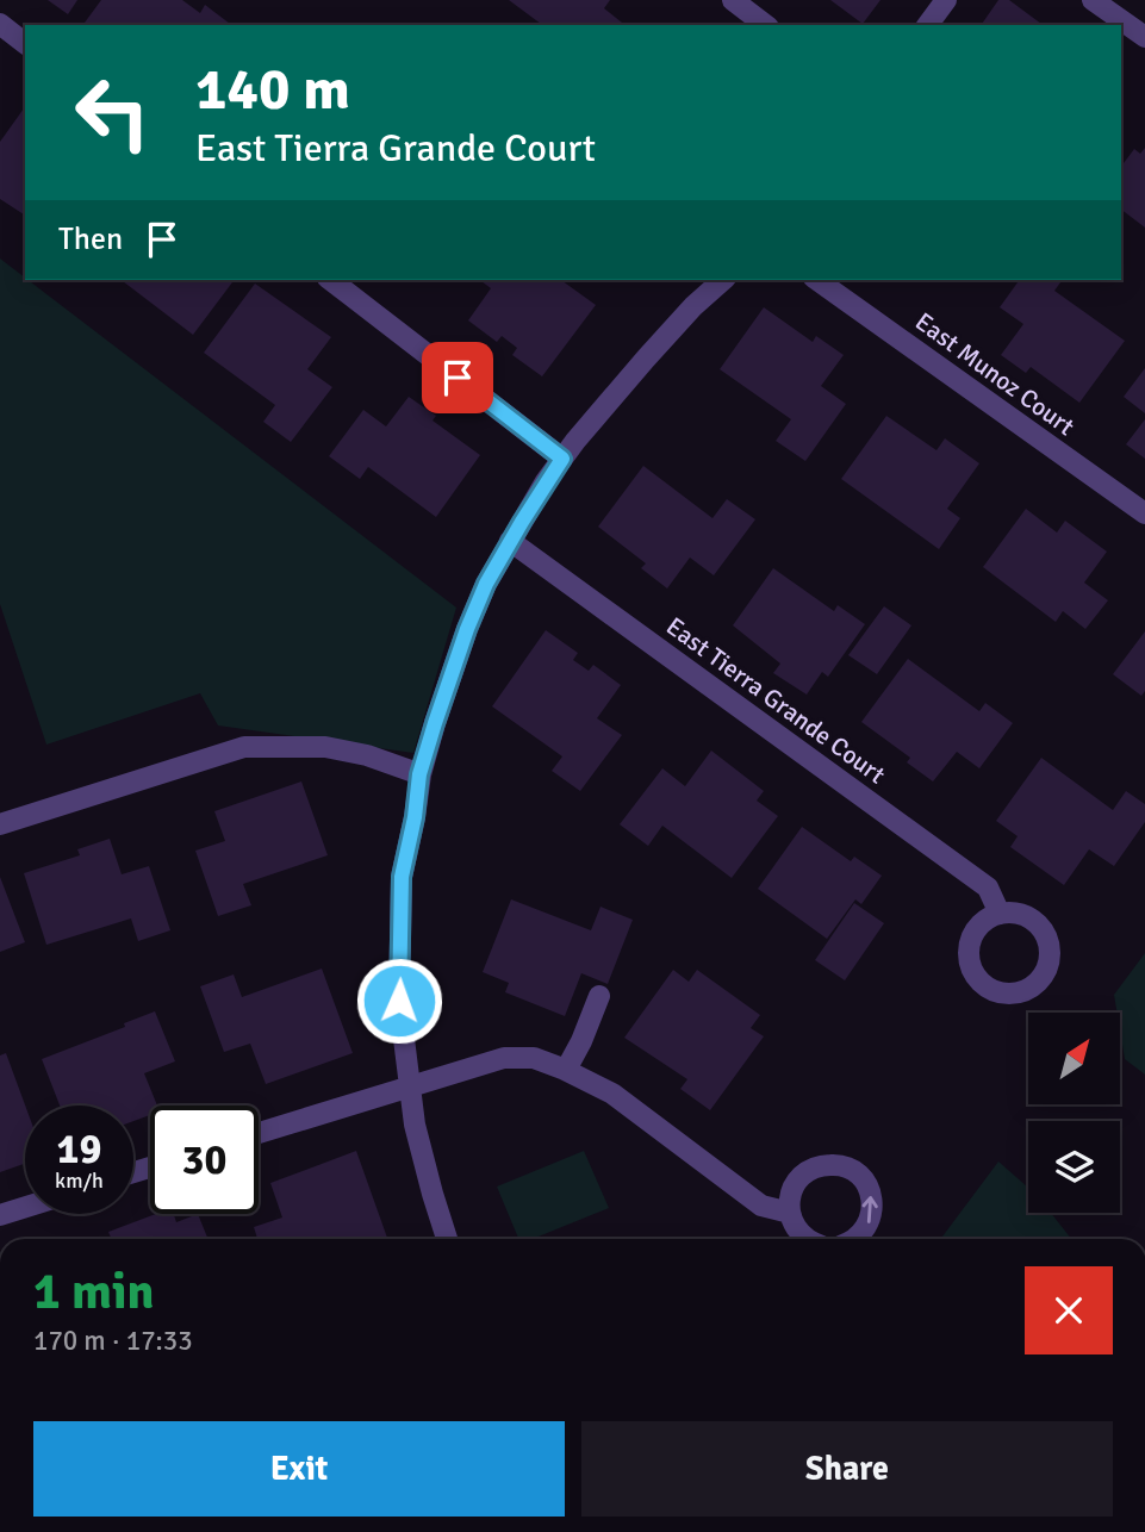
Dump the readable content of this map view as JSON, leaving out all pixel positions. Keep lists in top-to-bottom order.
{
  "streets": {
    "street": ["East Munoz Court", "East Tierra Grande Court"]
  },
  "north": "top right",
  "page": {
    "turn": ["140 m", "East Tierra Grande Court"],
    "then": "Then",
    "speed": "19 km/h",
    "limit": "30",
    "heading": ["1 min", "170 m · 17:33"],
    "buttons": ["Exit", "Share"]
  }
}
